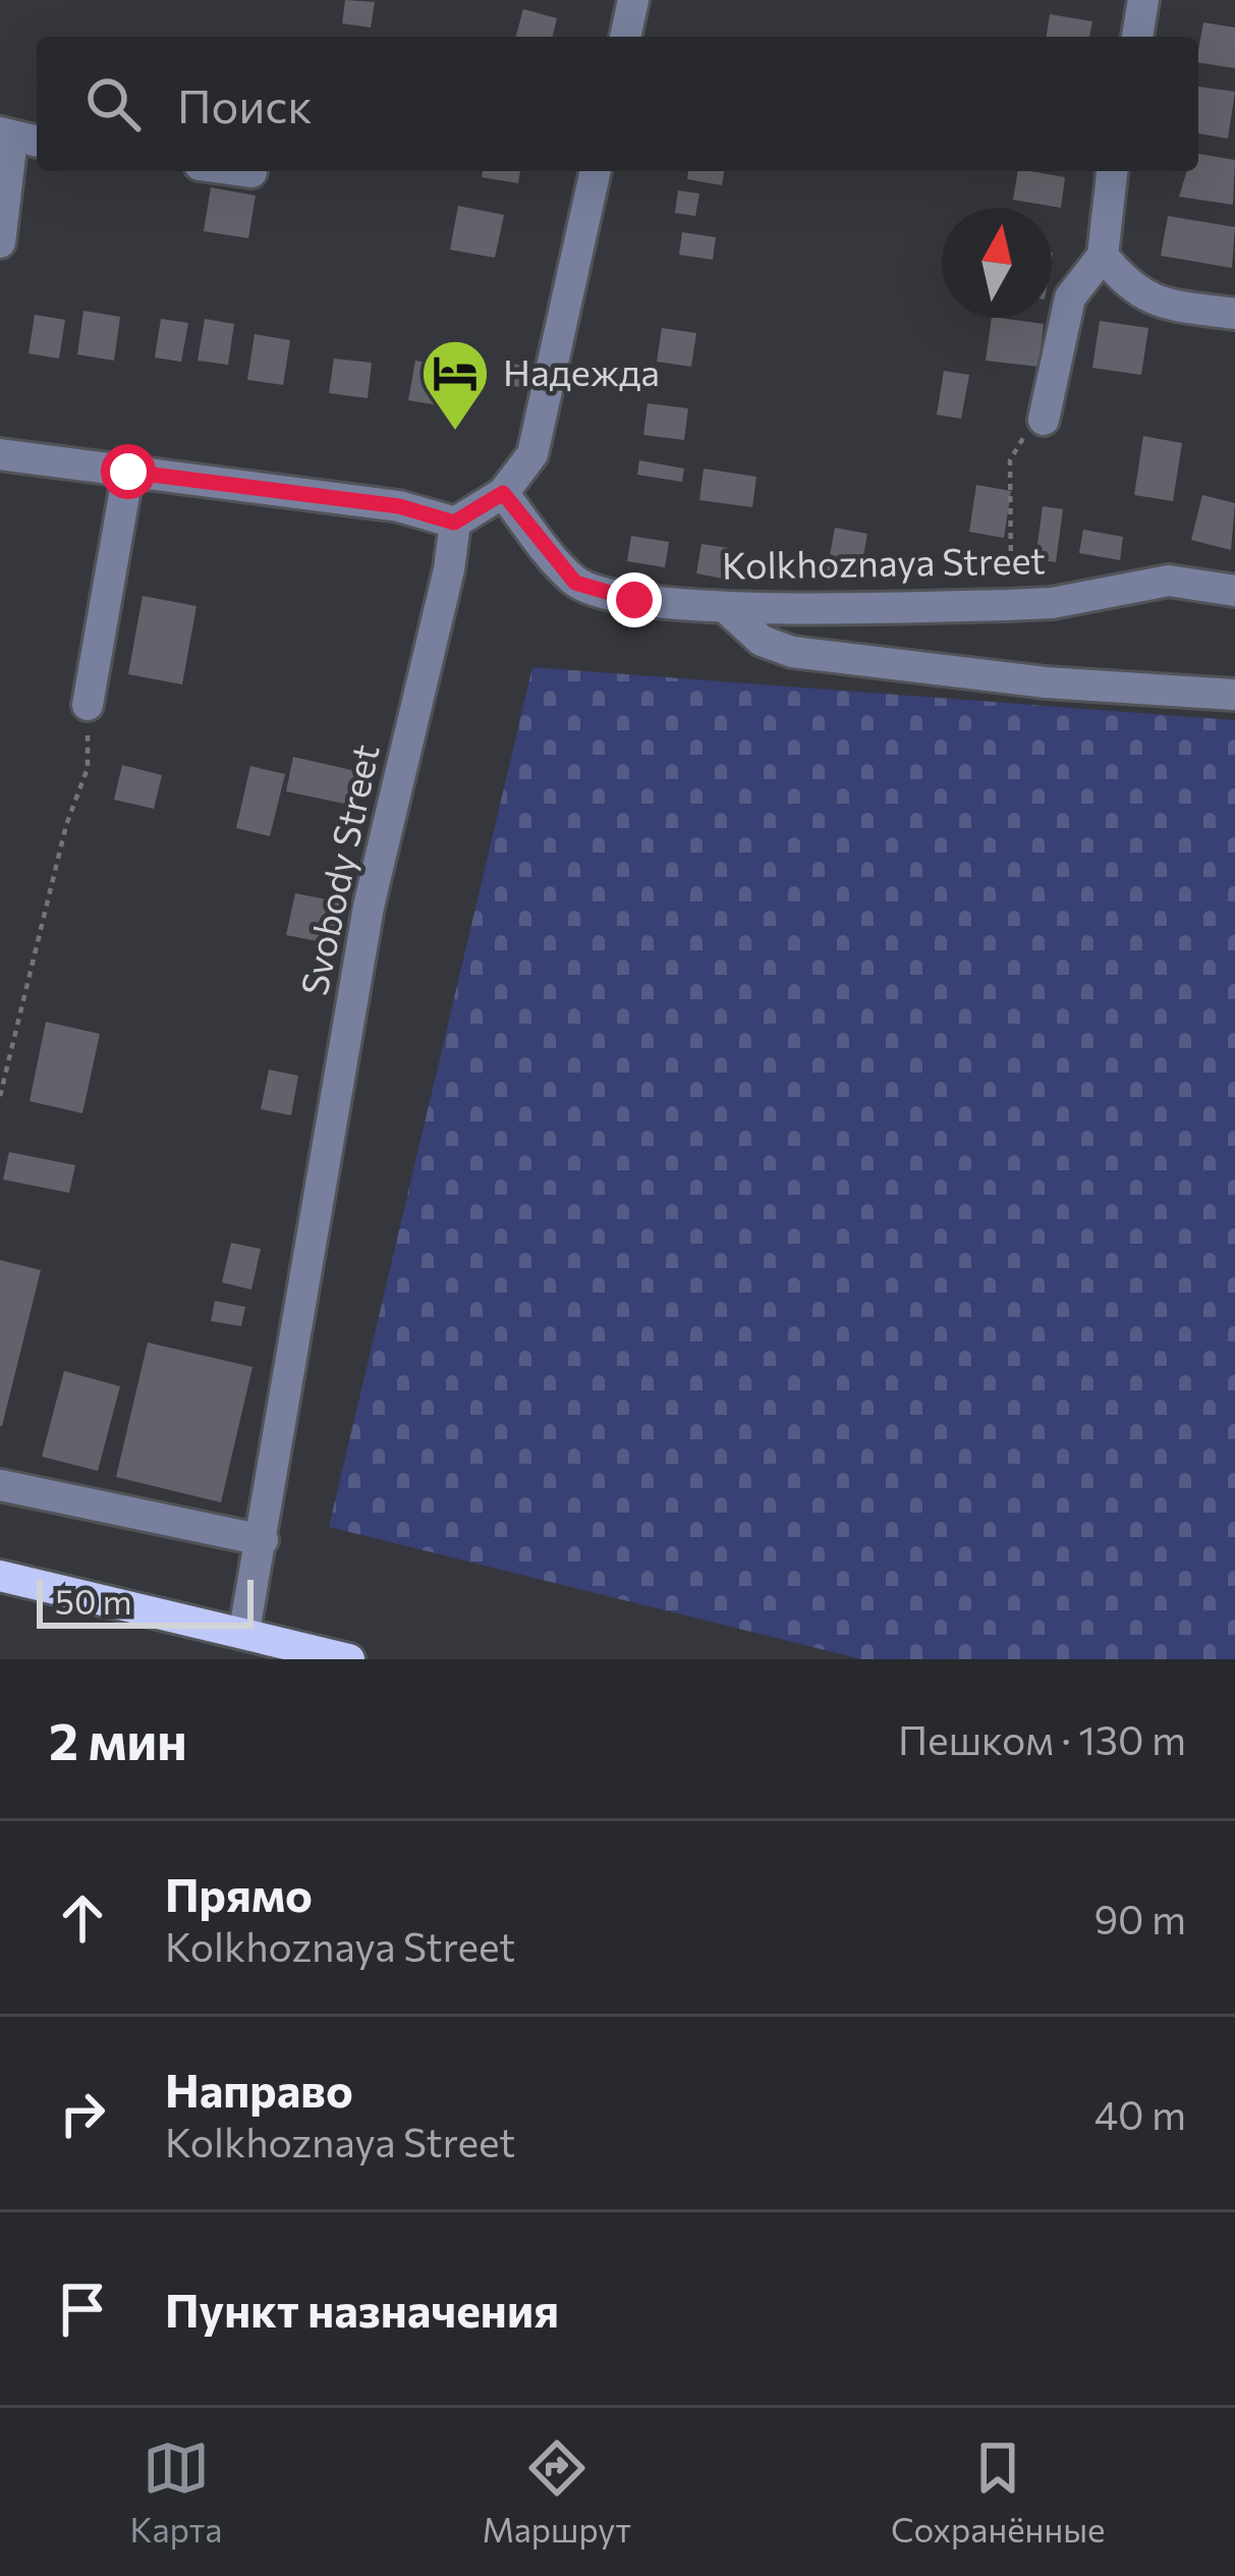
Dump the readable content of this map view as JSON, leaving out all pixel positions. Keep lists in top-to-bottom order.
{
  "streets": {
    "street": ["Kolkhoznaya Street", "Svobody Street"]
  },
  "places": {
    "hotel": ["Надежда"]
  },
  "scale_bar": "50 m",
  "north": "top",
  "page": {
    "search": "Поиск",
    "scale": "50 m",
    "heading": ["2 мин", "Пешком · 130 m"],
    "list": [
      ["Прямо", "Kolkhoznaya Street", "90 m"],
      ["Направо", "Kolkhoznaya Street", "40 m"],
      "Пункт назначения"
    ],
    "nav": ["Карта", "Маршрут", "Сохранённые"]
  }
}
